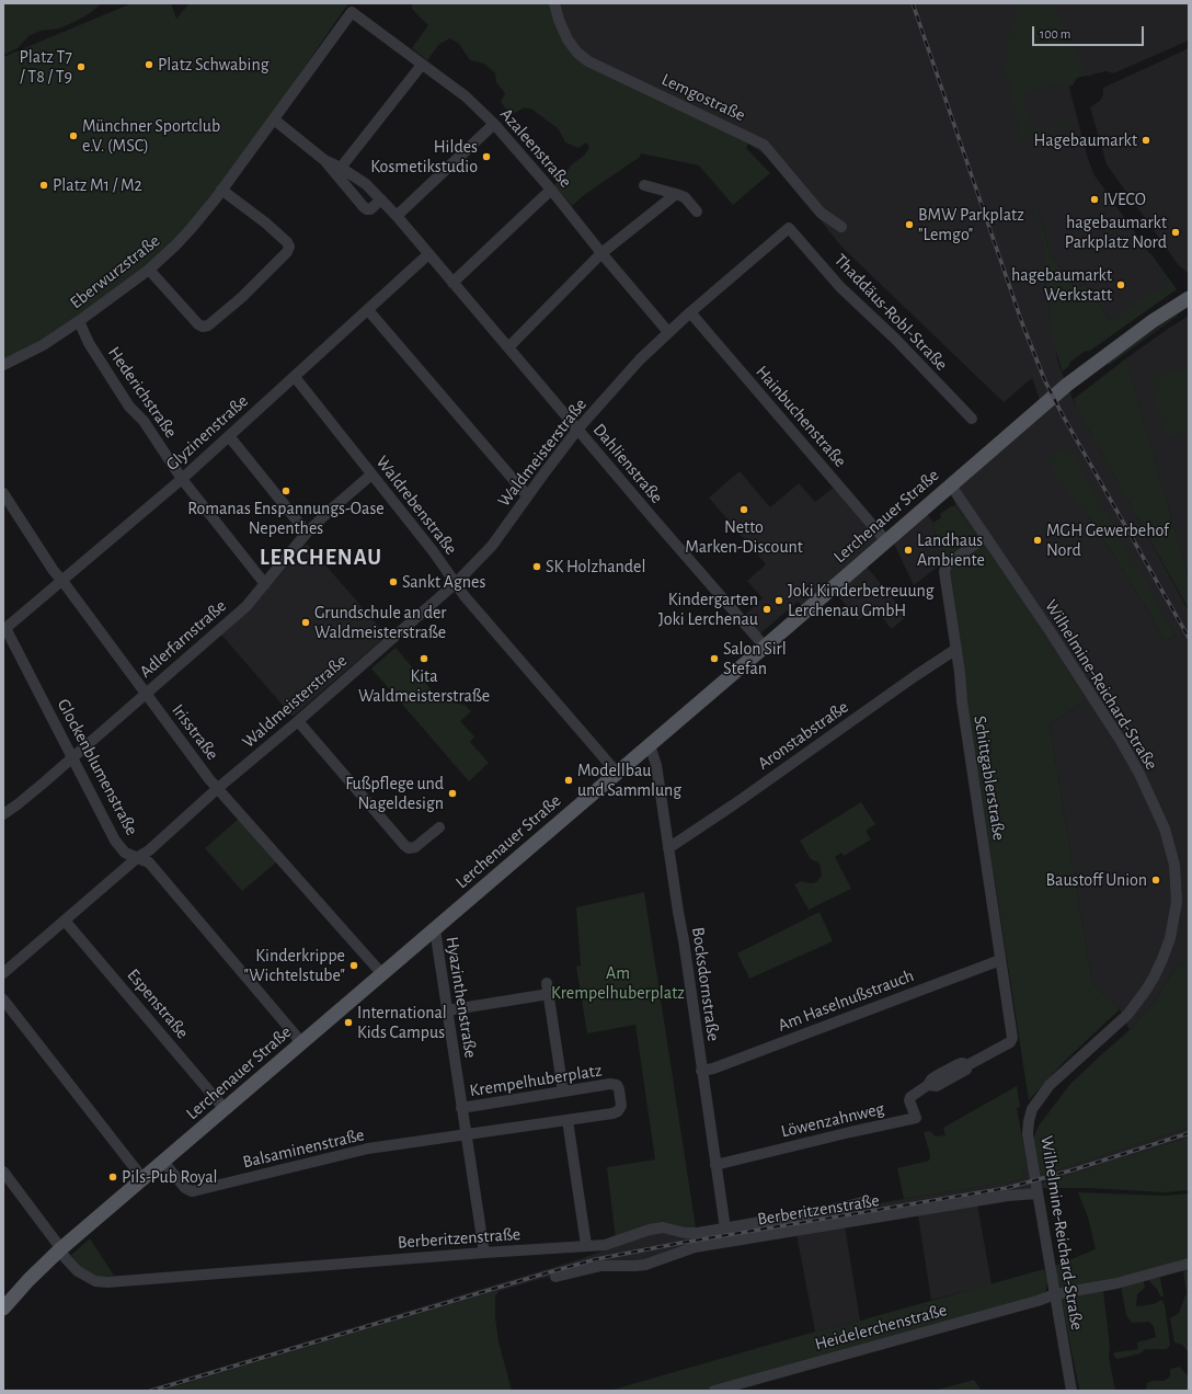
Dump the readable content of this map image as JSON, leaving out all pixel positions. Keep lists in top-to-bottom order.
{
  "streets": {
    "main road": ["Lerchenauer Straße"],
    "street": [
      "Lemgostraße",
      "Azaleenstraße",
      "Eberwurzstraße",
      "Thaddäus-Robl-Straße",
      "Hederichstraße",
      "Hainbuchenstraße",
      "Glyzinenstraße",
      "Waldmeisterstraße",
      "Dahlienstraße",
      "Waldrebenstraße",
      "Adlerfarnstraße",
      "Wilhelmine-Reichard-Straße",
      "Irisstraße",
      "Aronstabstraße",
      "Glockenblumenstraße",
      "Schittgablerstraße",
      "Bocksdornstraße",
      "Hyazinthenstraße",
      "Am Haselnußstrauch",
      "Espenstraße",
      "Krempelhuberplatz",
      "Löwenzahnweg",
      "Balsaminenstraße",
      "Berberitzenstraße",
      "Heidelerchenstraße"
    ]
  },
  "crossings": [
    ["Azaleenstraße", "Eberwurzstraße"],
    ["Azaleenstraße", "Waldmeisterstraße"],
    ["Eberwurzstraße", "Hederichstraße"],
    ["Eberwurzstraße", "Dahlienstraße"],
    ["Thaddäus-Robl-Straße", "Waldmeisterstraße"],
    ["Hederichstraße", "Glyzinenstraße"],
    ["Hederichstraße", "Adlerfarnstraße"],
    ["Hainbuchenstraße", "Waldmeisterstraße"],
    ["Hainbuchenstraße", "Lerchenauer Straße"],
    ["Glyzinenstraße", "Dahlienstraße"],
    ["Glyzinenstraße", "Waldrebenstraße"],
    ["Glyzinenstraße", "Irisstraße"],
    ["Glyzinenstraße", "Glockenblumenstraße"],
    ["Waldmeisterstraße", "Dahlienstraße"],
    ["Waldmeisterstraße", "Waldrebenstraße"],
    ["Waldmeisterstraße", "Irisstraße"],
    ["Waldmeisterstraße", "Glockenblumenstraße"],
    ["Waldmeisterstraße", "Espenstraße"],
    ["Dahlienstraße", "Lerchenauer Straße"],
    ["Waldrebenstraße", "Lerchenauer Straße"],
    ["Waldrebenstraße", "Adlerfarnstraße"],
    ["Lerchenauer Straße", "Wilhelmine-Reichard-Straße"],
    ["Lerchenauer Straße", "Irisstraße"],
    ["Lerchenauer Straße", "Glockenblumenstraße"],
    ["Lerchenauer Straße", "Bocksdornstraße"],
    ["Lerchenauer Straße", "Hyazinthenstraße"],
    ["Lerchenauer Straße", "Espenstraße"],
    ["Lerchenauer Straße", "Balsaminenstraße"],
    ["Lerchenauer Straße", "Berberitzenstraße"],
    ["Adlerfarnstraße", "Irisstraße"],
    ["Adlerfarnstraße", "Glockenblumenstraße"],
    ["Wilhelmine-Reichard-Straße", "Schittgablerstraße"],
    ["Wilhelmine-Reichard-Straße", "Berberitzenstraße"],
    ["Wilhelmine-Reichard-Straße", "Heidelerchenstraße"],
    ["Aronstabstraße", "Schittgablerstraße"],
    ["Aronstabstraße", "Bocksdornstraße"],
    ["Schittgablerstraße", "Am Haselnußstrauch"],
    ["Schittgablerstraße", "Löwenzahnweg"],
    ["Bocksdornstraße", "Am Haselnußstrauch"],
    ["Bocksdornstraße", "Löwenzahnweg"],
    ["Bocksdornstraße", "Berberitzenstraße"],
    ["Hyazinthenstraße", "Krempelhuberplatz"],
    ["Hyazinthenstraße", "Balsaminenstraße"],
    ["Hyazinthenstraße", "Berberitzenstraße"],
    ["Krempelhuberplatz", "Balsaminenstraße"]
  ],
  "districts": ["LERCHENAU"],
  "parks": ["Am Krempelhuberplatz"],
  "places": [
    "Platz Schwabing",
    "Platz T7 / T8 / T9",
    "Münchner Sportclub e.V. (MSC)",
    "Hagebaumarkt",
    "Hildes Kosmetikstudio",
    "Platz M1 / M2",
    "IVECO",
    "BMW Parkplatz \"Lemgo\"",
    "hagebaumarkt Parkplatz Nord",
    "hagebaumarkt Werkstatt",
    "Romanas Enspannungs-Oase Nepenthes",
    "Netto Marken-Discount",
    "MGH Gewerbehof Nord",
    "Landhaus Ambiente",
    "SK Holzhandel",
    "Sankt Agnes",
    "Joki Kinderbetreuung Lerchenau GmbH",
    "Kindergarten Joki Lerchenau",
    "Grundschule an der Waldmeisterstraße",
    "Kita Waldmeisterstraße",
    "Salon Sirl Stefan",
    "Modellbau und Sammlung",
    "Fußpflege und Nageldesign",
    "Baustoff Union",
    "Kinderkrippe \"Wichtelstube\"",
    "International Kids Campus",
    "Pils-Pub Royal"
  ],
  "scale_bar": "100 m"
}
